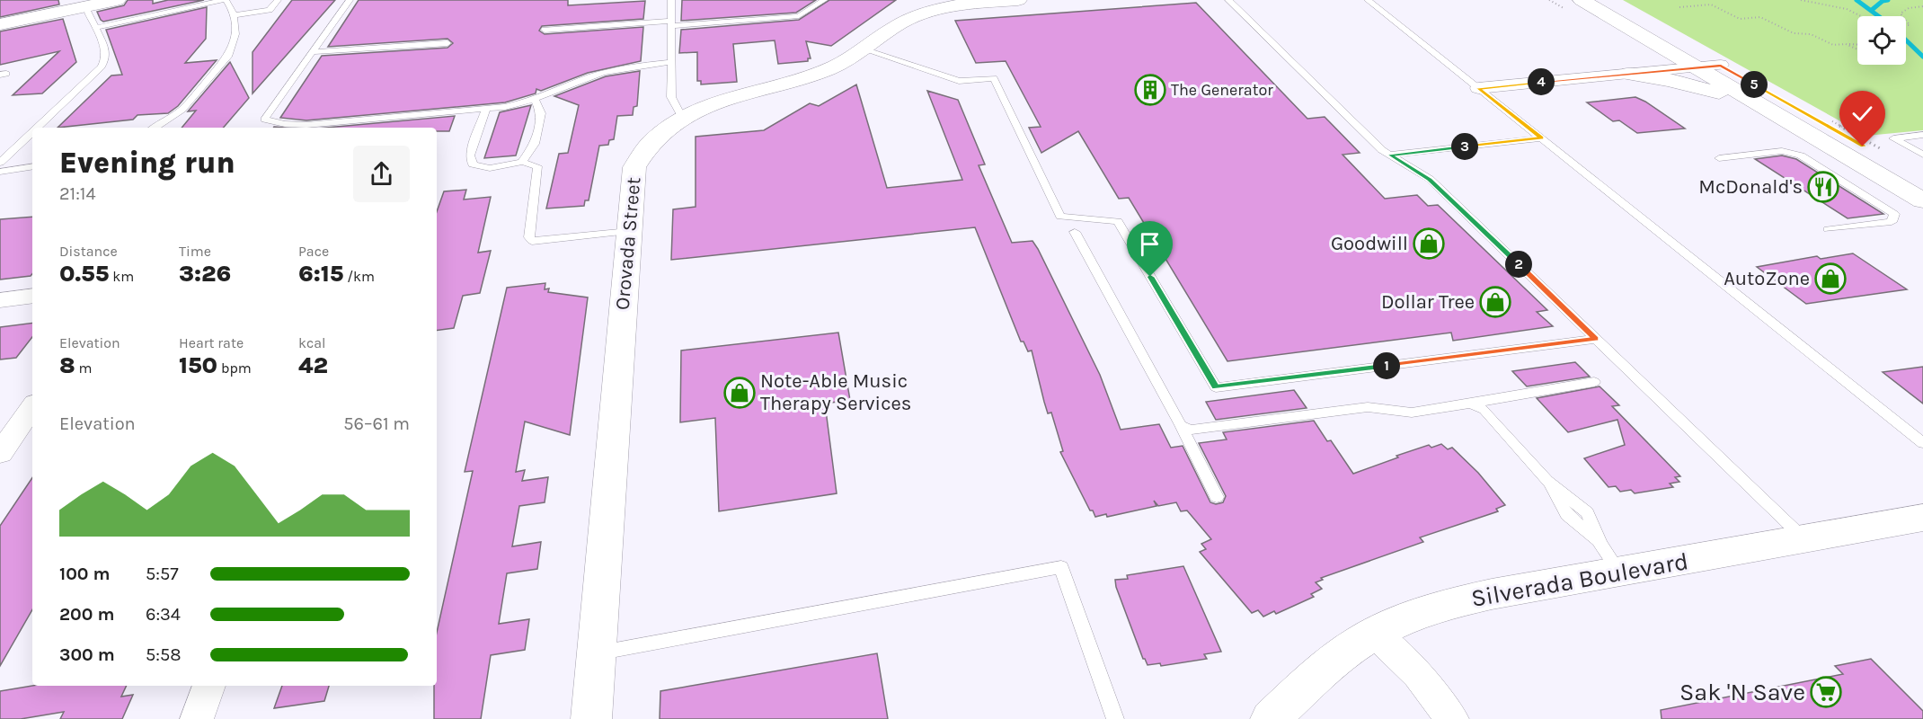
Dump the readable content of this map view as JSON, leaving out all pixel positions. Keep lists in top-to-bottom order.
{
  "streets": {
    "street": ["Orovada Street", "Silverada Boulevard"]
  },
  "places": {
    "building": ["The Generator"],
    "restaurant": ["McDonald's"],
    "shop": [
      "Goodwill",
      "AutoZone",
      "Dollar Tree",
      "Note-Able Music Therapy Services"
    ],
    "supermarket": ["Sak 'N Save"]
  },
  "page": {
    "pins": [
      "4",
      "5",
      "3",
      "2",
      "1"
    ],
    "heading": ["Evening run", "21:14"],
    "stats": [
      ["Distance", "0.55 km"],
      ["Time", "3:26"],
      ["Pace", "6:15 /km"],
      ["Elevation", "8 m"],
      ["Heart rate", "150 bpm"],
      ["kcal", "42"]
    ],
    "chart": ["Elevation", "56–61 m"],
    "list": [
      {
        "name": "100 m",
        "note": "5:57"
      },
      {
        "name": "200 m",
        "note": "6:34"
      },
      {
        "name": "300 m",
        "note": "5:58"
      }
    ]
  }
}
